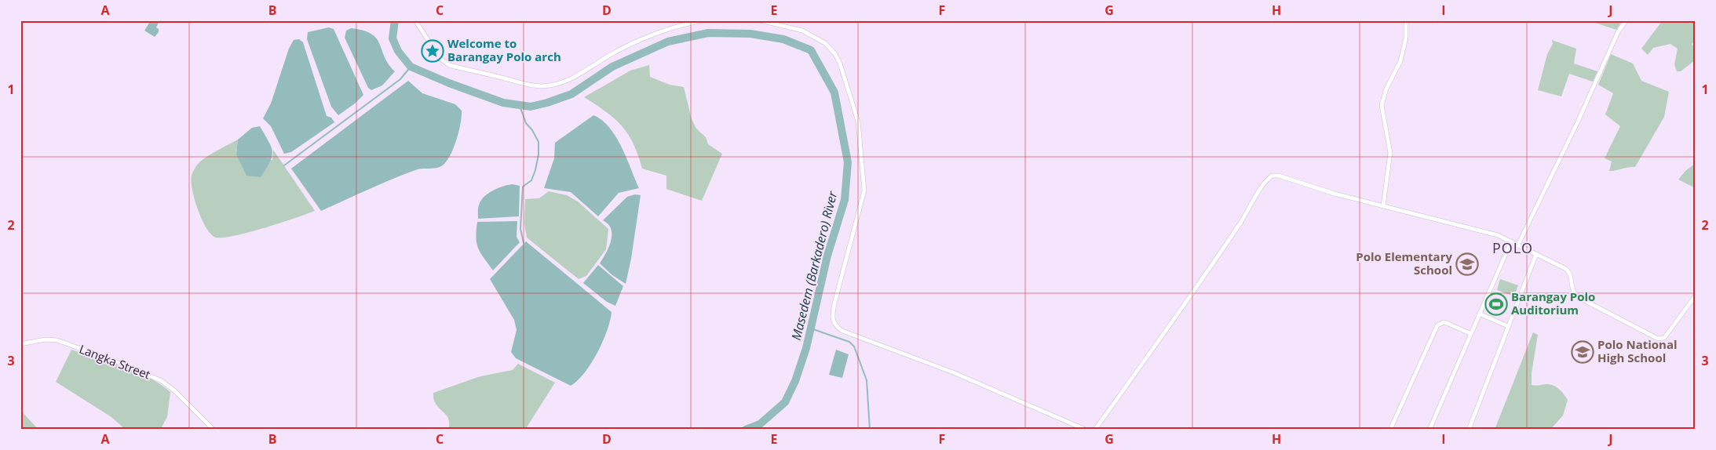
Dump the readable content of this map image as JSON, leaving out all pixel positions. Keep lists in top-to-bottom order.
{
  "streets": {
    "street": ["Langka Street"]
  },
  "districts": ["POLO"],
  "water": ["Masedem (Barkadero) River"],
  "places": {
    "place": ["Welcome to Barangay Polo arch"],
    "school or university": ["Polo Elementary School", "Polo National High School"],
    "sports": ["Barangay Polo Auditorium"]
  },
  "grid": {
    "columns": [
      "A",
      "B",
      "C",
      "D",
      "E",
      "F",
      "G",
      "H",
      "I",
      "J"
    ],
    "rows": ["1", "2", "3"]
  }
}
